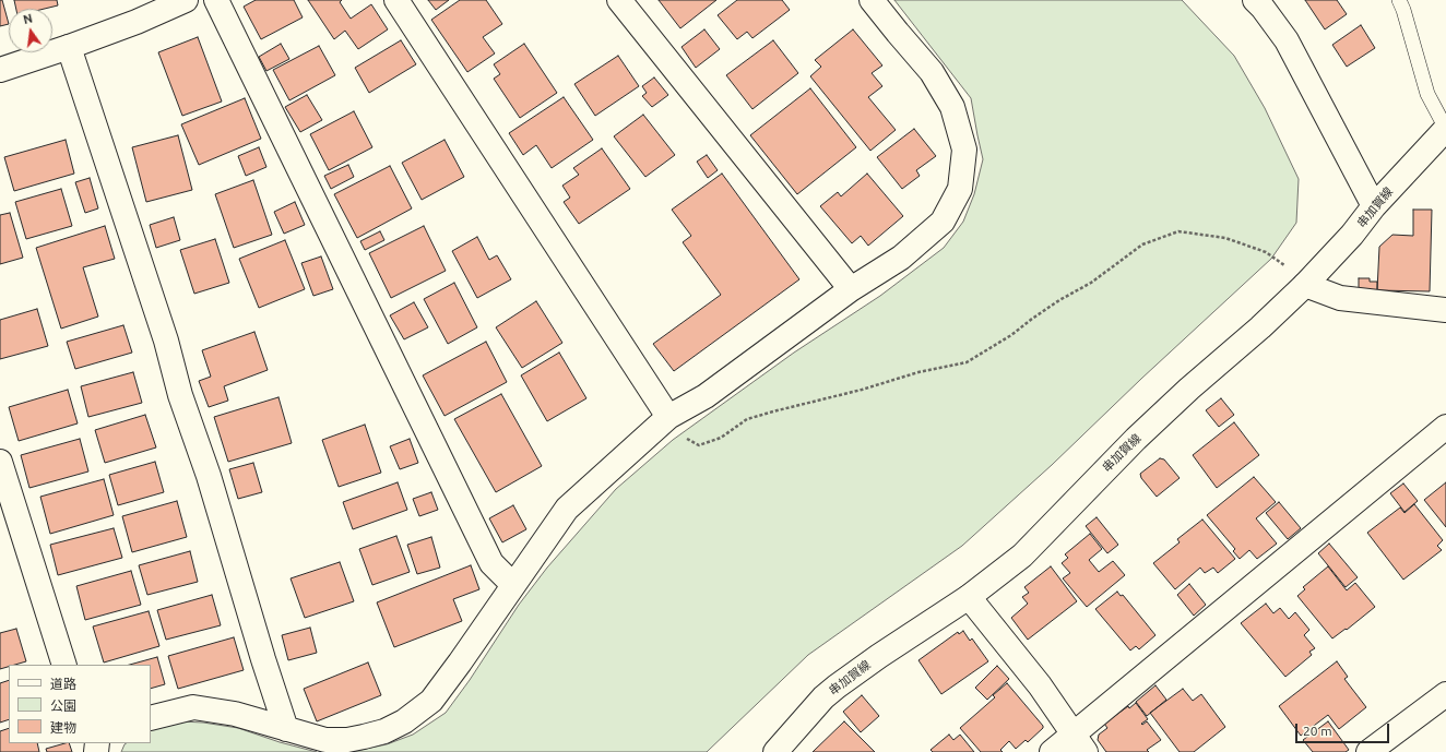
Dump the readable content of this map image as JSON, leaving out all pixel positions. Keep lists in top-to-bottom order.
{
  "streets": {
    "street": ["串加賀線"]
  },
  "legend": ["道路", "公園", "建物"],
  "scale_bar": "20 m",
  "north": "top"
}
